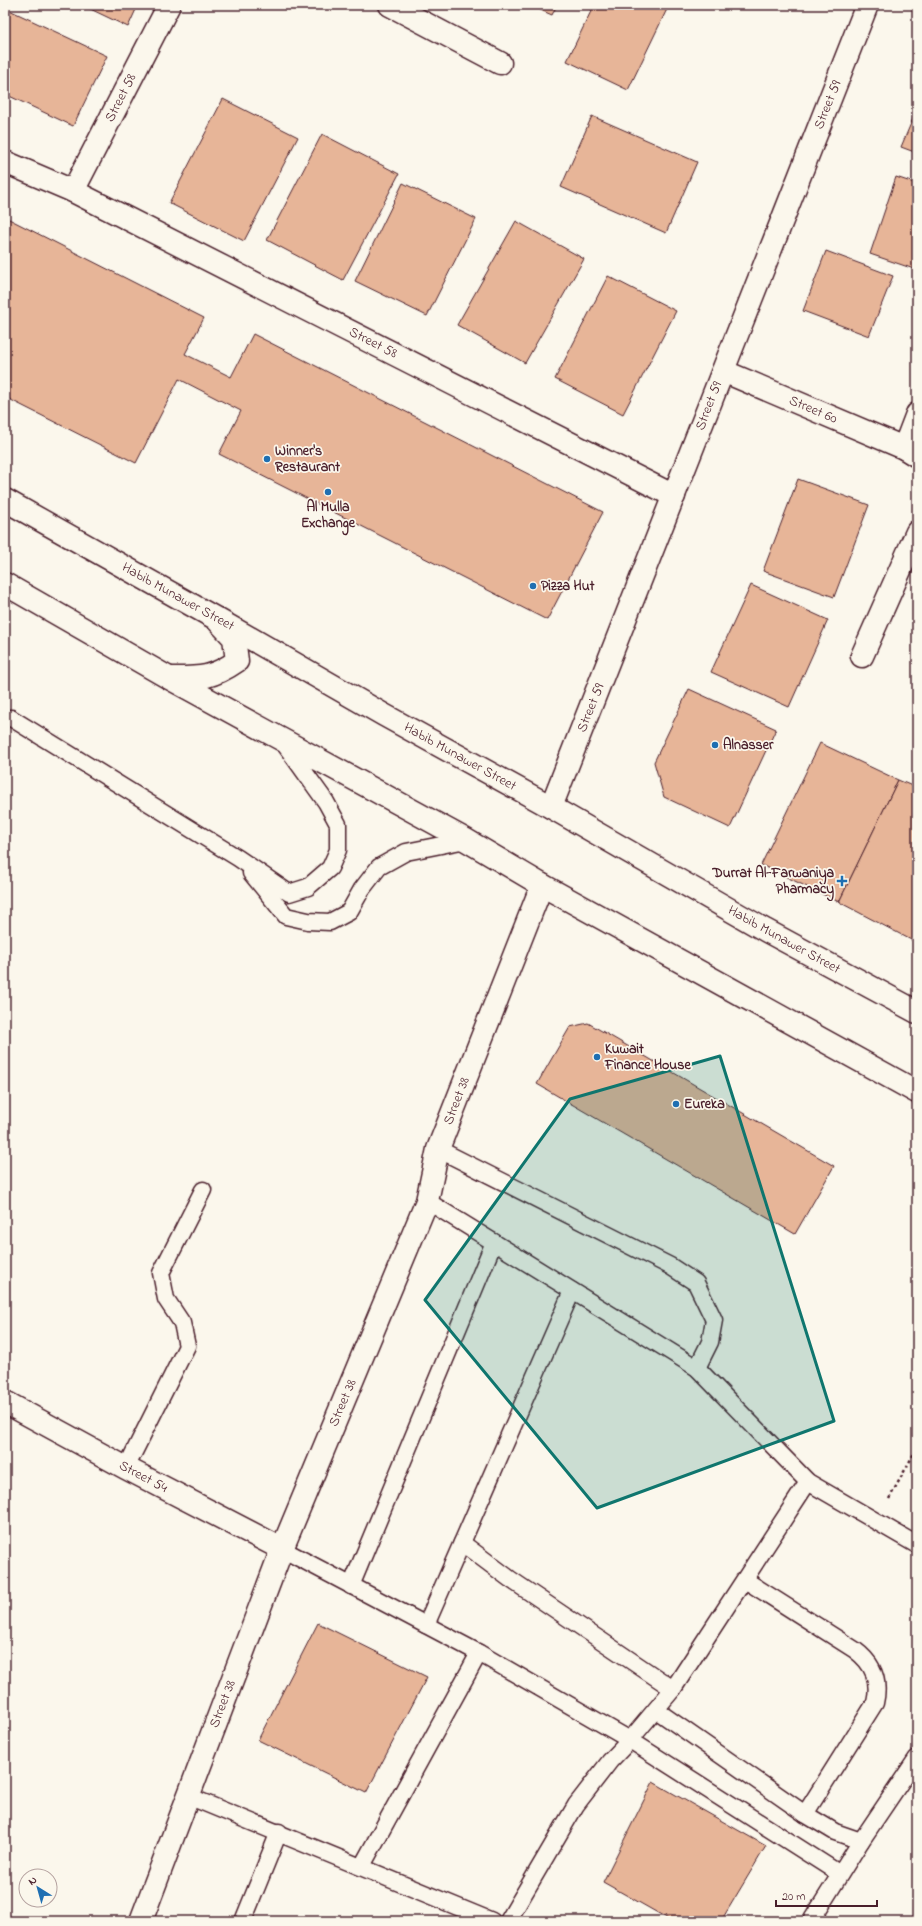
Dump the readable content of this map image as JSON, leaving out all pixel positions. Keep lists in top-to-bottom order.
{
  "streets": {
    "street": [
      "Street 58",
      "Street 59",
      "Street 60",
      "Habib Munawer Street",
      "Street 38",
      "Street 54"
    ]
  },
  "crossings": [
    ["Street 58", "Street 59"],
    ["Street 59", "Street 60"],
    ["Street 59", "Habib Munawer Street"],
    ["Street 38", "Street 54"]
  ],
  "places": {
    "other": [
      "Winner's Restaurant",
      "Al Mulla Exchange",
      "Pizza Hut",
      "Alnasser",
      "Kuwait Finance House",
      "Eureka"
    ],
    "health": ["Durrat Al-Farwaniya Pharmacy"]
  },
  "scale_bar": "20 m",
  "north": "top left"
}
